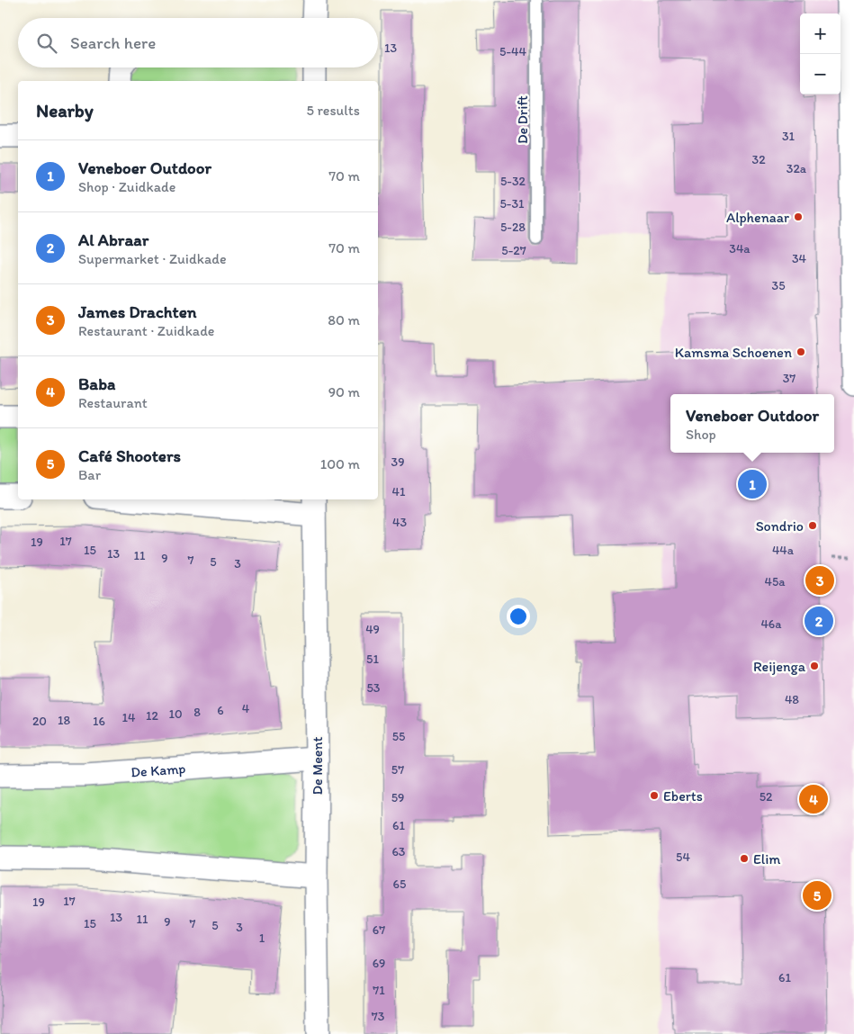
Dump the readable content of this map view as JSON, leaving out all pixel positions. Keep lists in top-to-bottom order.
{
  "streets": {
    "street": ["De Meent", "De Kamp"],
    "lane": ["De Drift"]
  },
  "crossings": [
    ["De Meent", "De Kamp"]
  ],
  "places": [
    "Alphenaar",
    "Kamsma Schoenen",
    "Sondrio",
    "Reijenga",
    "Eberts",
    "Elim"
  ],
  "house_numbers": [
    "13",
    "5-44",
    "31",
    "32",
    "32a",
    "5-32",
    "5-31",
    "5-28",
    "34a",
    "5-27",
    "34",
    "35",
    "37",
    "39",
    "41",
    "43",
    "17",
    "19",
    "15",
    "44a",
    "13",
    "11",
    "9",
    "7",
    "5",
    "3",
    "45a",
    "46a",
    "49",
    "51",
    "53",
    "48",
    "4",
    "6",
    "8",
    "10",
    "12",
    "14",
    "18",
    "20",
    "16",
    "55",
    "57",
    "52",
    "59",
    "61",
    "63",
    "54",
    "65",
    "17",
    "19",
    "13",
    "11",
    "9",
    "15",
    "7",
    "5",
    "3",
    "67",
    "1",
    "69",
    "61",
    "71",
    "73"
  ],
  "page": {
    "map_buttons": ["+", "−"],
    "search": "Search here",
    "heading": ["Nearby", "5 results"],
    "list": [
      {
        "mark": "1",
        "name": "Veneboer Outdoor",
        "note": "Shop · Zuidkade",
        "value": "70 m"
      },
      {
        "mark": "2",
        "name": "Al Abraar",
        "note": "Supermarket · Zuidkade",
        "value": "70 m"
      },
      {
        "mark": "3",
        "name": "James Drachten",
        "note": "Restaurant · Zuidkade",
        "value": "80 m"
      },
      {
        "mark": "4",
        "name": "Baba",
        "note": "Restaurant",
        "value": "90 m"
      },
      {
        "mark": "5",
        "name": "Café Shooters",
        "note": "Bar",
        "value": "100 m"
      }
    ],
    "popup": ["Veneboer Outdoor", "Shop"],
    "pins": [
      "1",
      "3",
      "2",
      "4",
      "5"
    ]
  }
}
